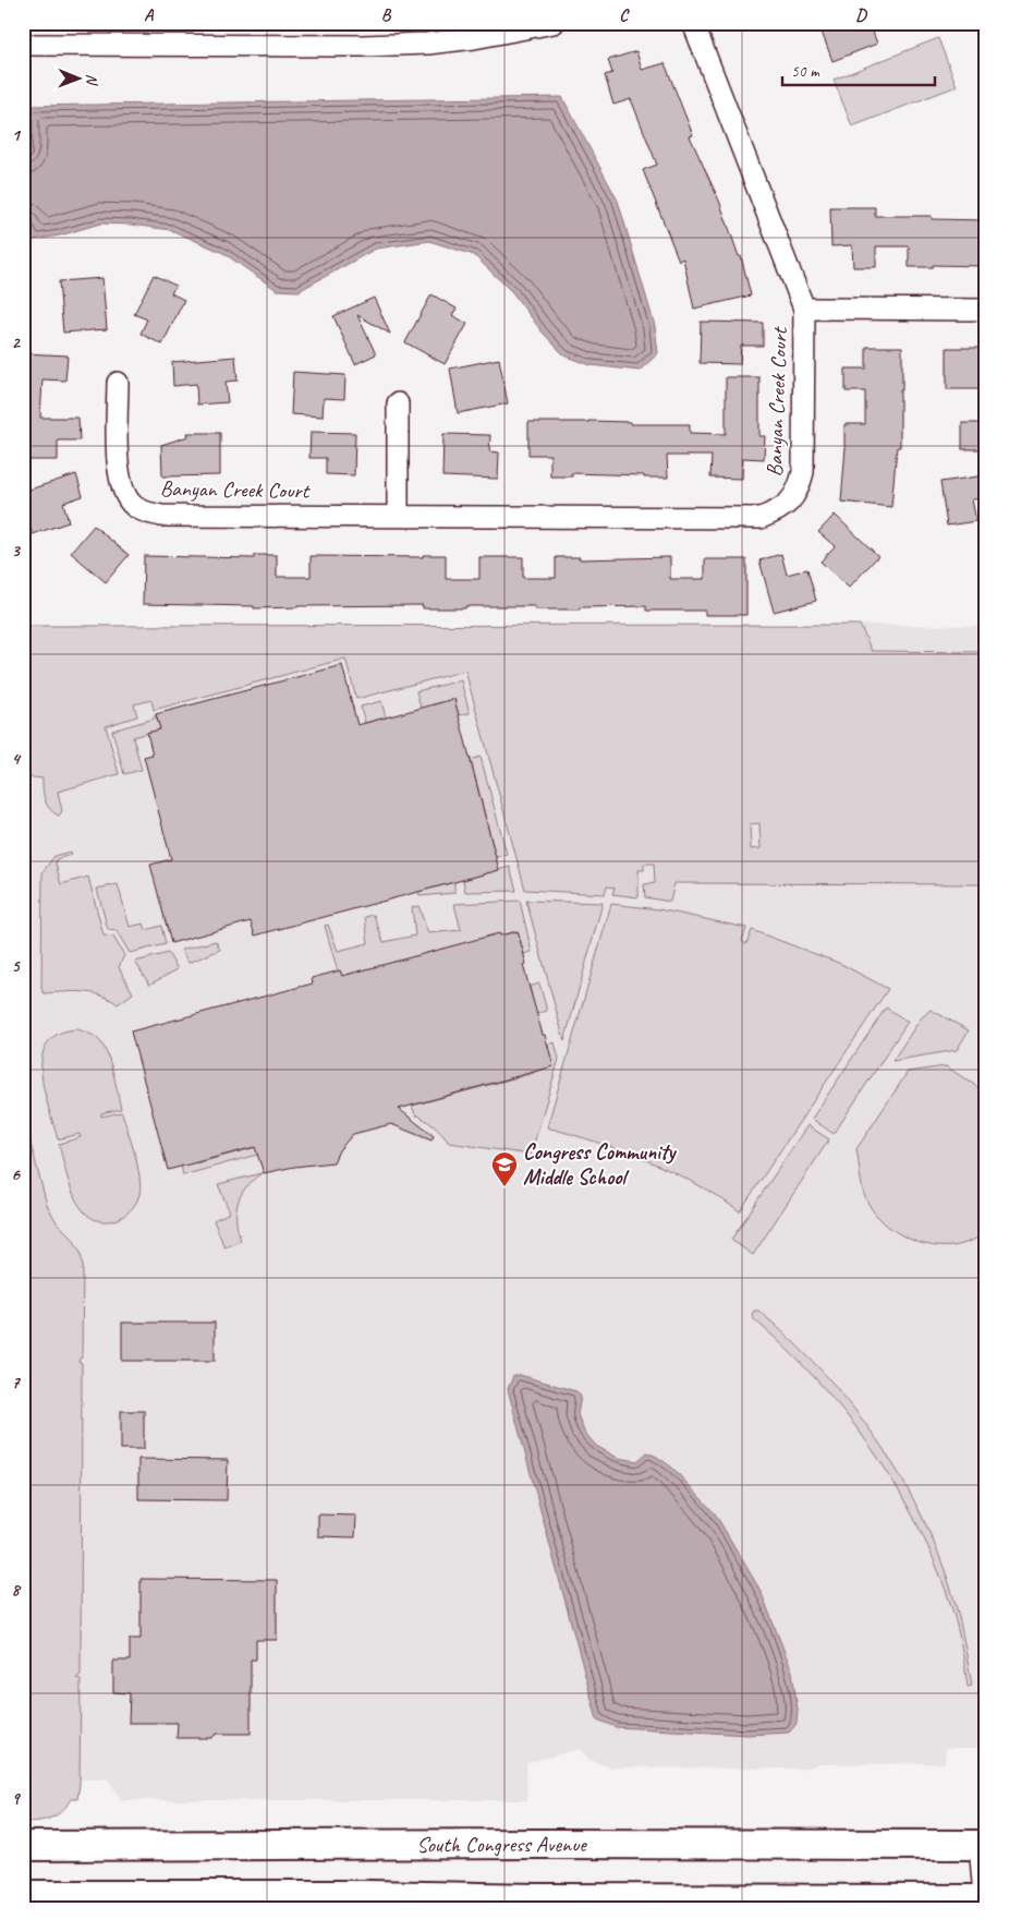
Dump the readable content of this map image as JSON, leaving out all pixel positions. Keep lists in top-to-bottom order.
{
  "streets": {
    "main road": ["South Congress Avenue"],
    "street": ["Banyan Creek Court"]
  },
  "places": {
    "school or university": ["Congress Community Middle School"]
  },
  "scale_bar": "50 m",
  "north": "right",
  "grid": {
    "columns": [
      "A",
      "B",
      "C",
      "D"
    ],
    "rows": [
      "1",
      "2",
      "3",
      "4",
      "5",
      "6",
      "7",
      "8",
      "9"
    ]
  }
}
